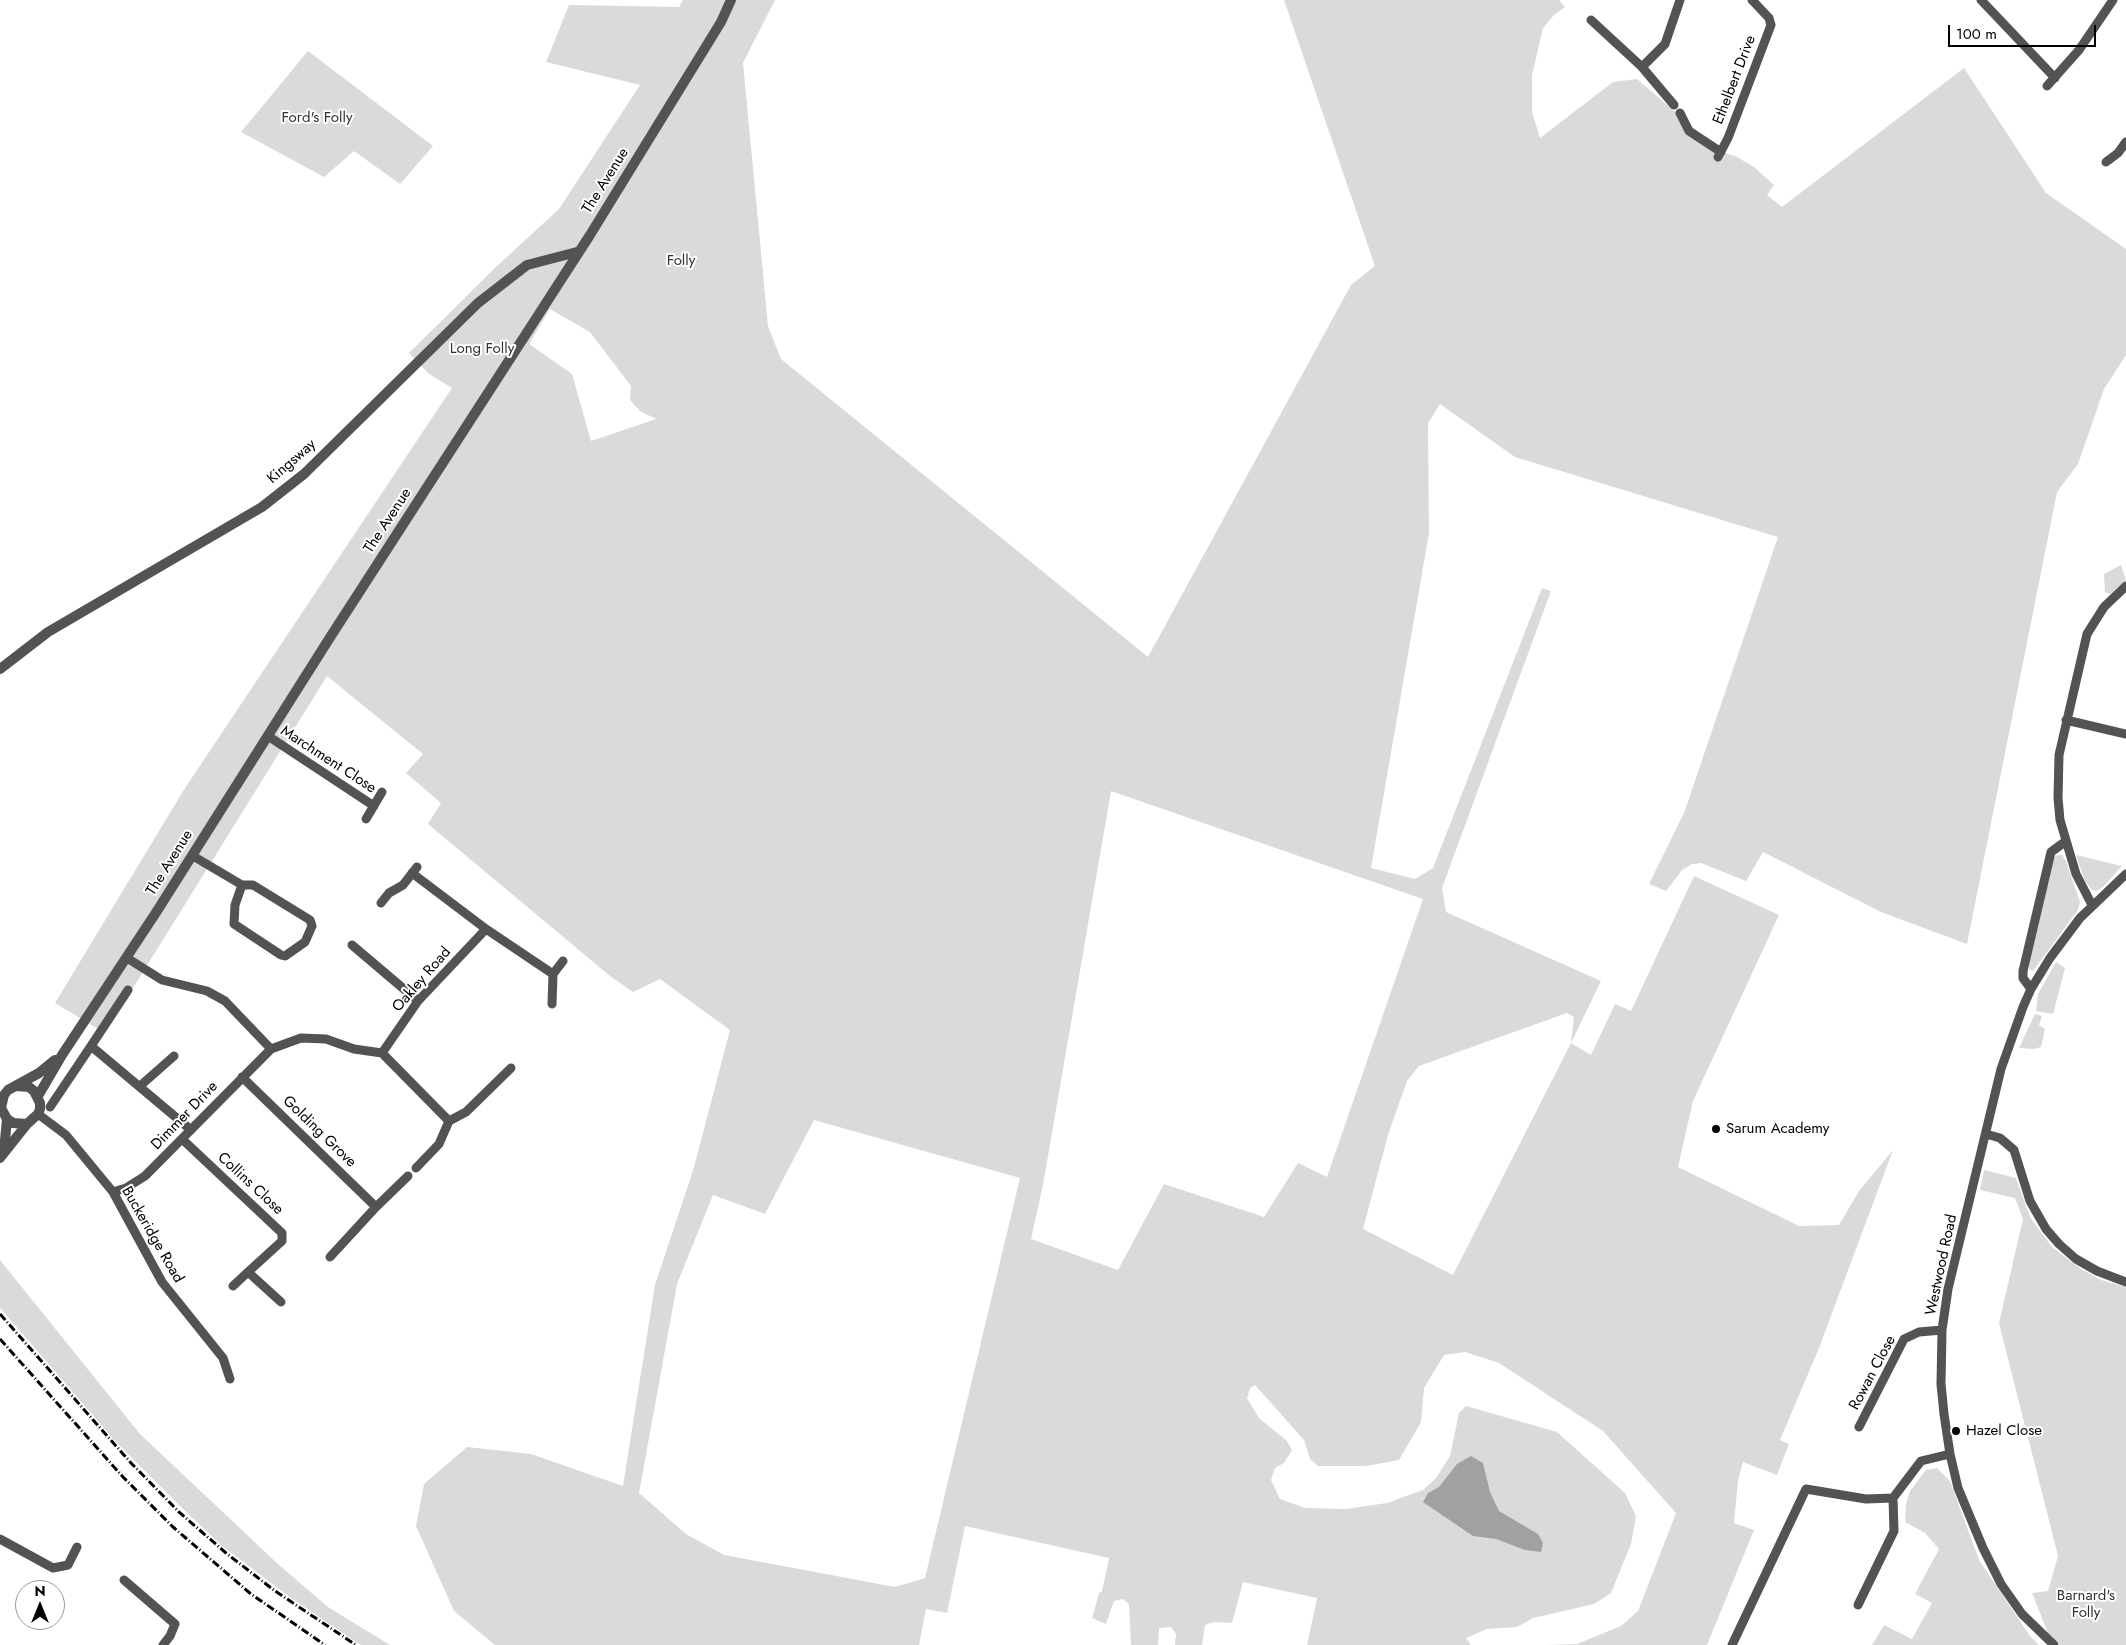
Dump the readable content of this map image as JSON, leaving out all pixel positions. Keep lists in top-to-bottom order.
{
  "streets": {
    "street": [
      "Ethelbert Drive",
      "The Avenue",
      "Kingsway",
      "Marchment Close",
      "Oakley Road",
      "Dimmer Drive",
      "Golding Grove",
      "Collins Close",
      "Buckeridge Road",
      "Westwood Road",
      "Rowan Close"
    ]
  },
  "crossings": [
    ["The Avenue", "Kingsway"],
    ["The Avenue", "Marchment Close"],
    ["The Avenue", "Buckeridge Road"],
    ["Dimmer Drive", "Golding Grove"],
    ["Dimmer Drive", "Collins Close"],
    ["Dimmer Drive", "Buckeridge Road"],
    ["Westwood Road", "Rowan Close"]
  ],
  "parks": [
    "Ford's Folly",
    "Folly",
    "Long Folly",
    "Barnard's Folly"
  ],
  "places": ["Sarum Academy", "Hazel Close"],
  "scale_bar": "100 m",
  "north": "top"
}
